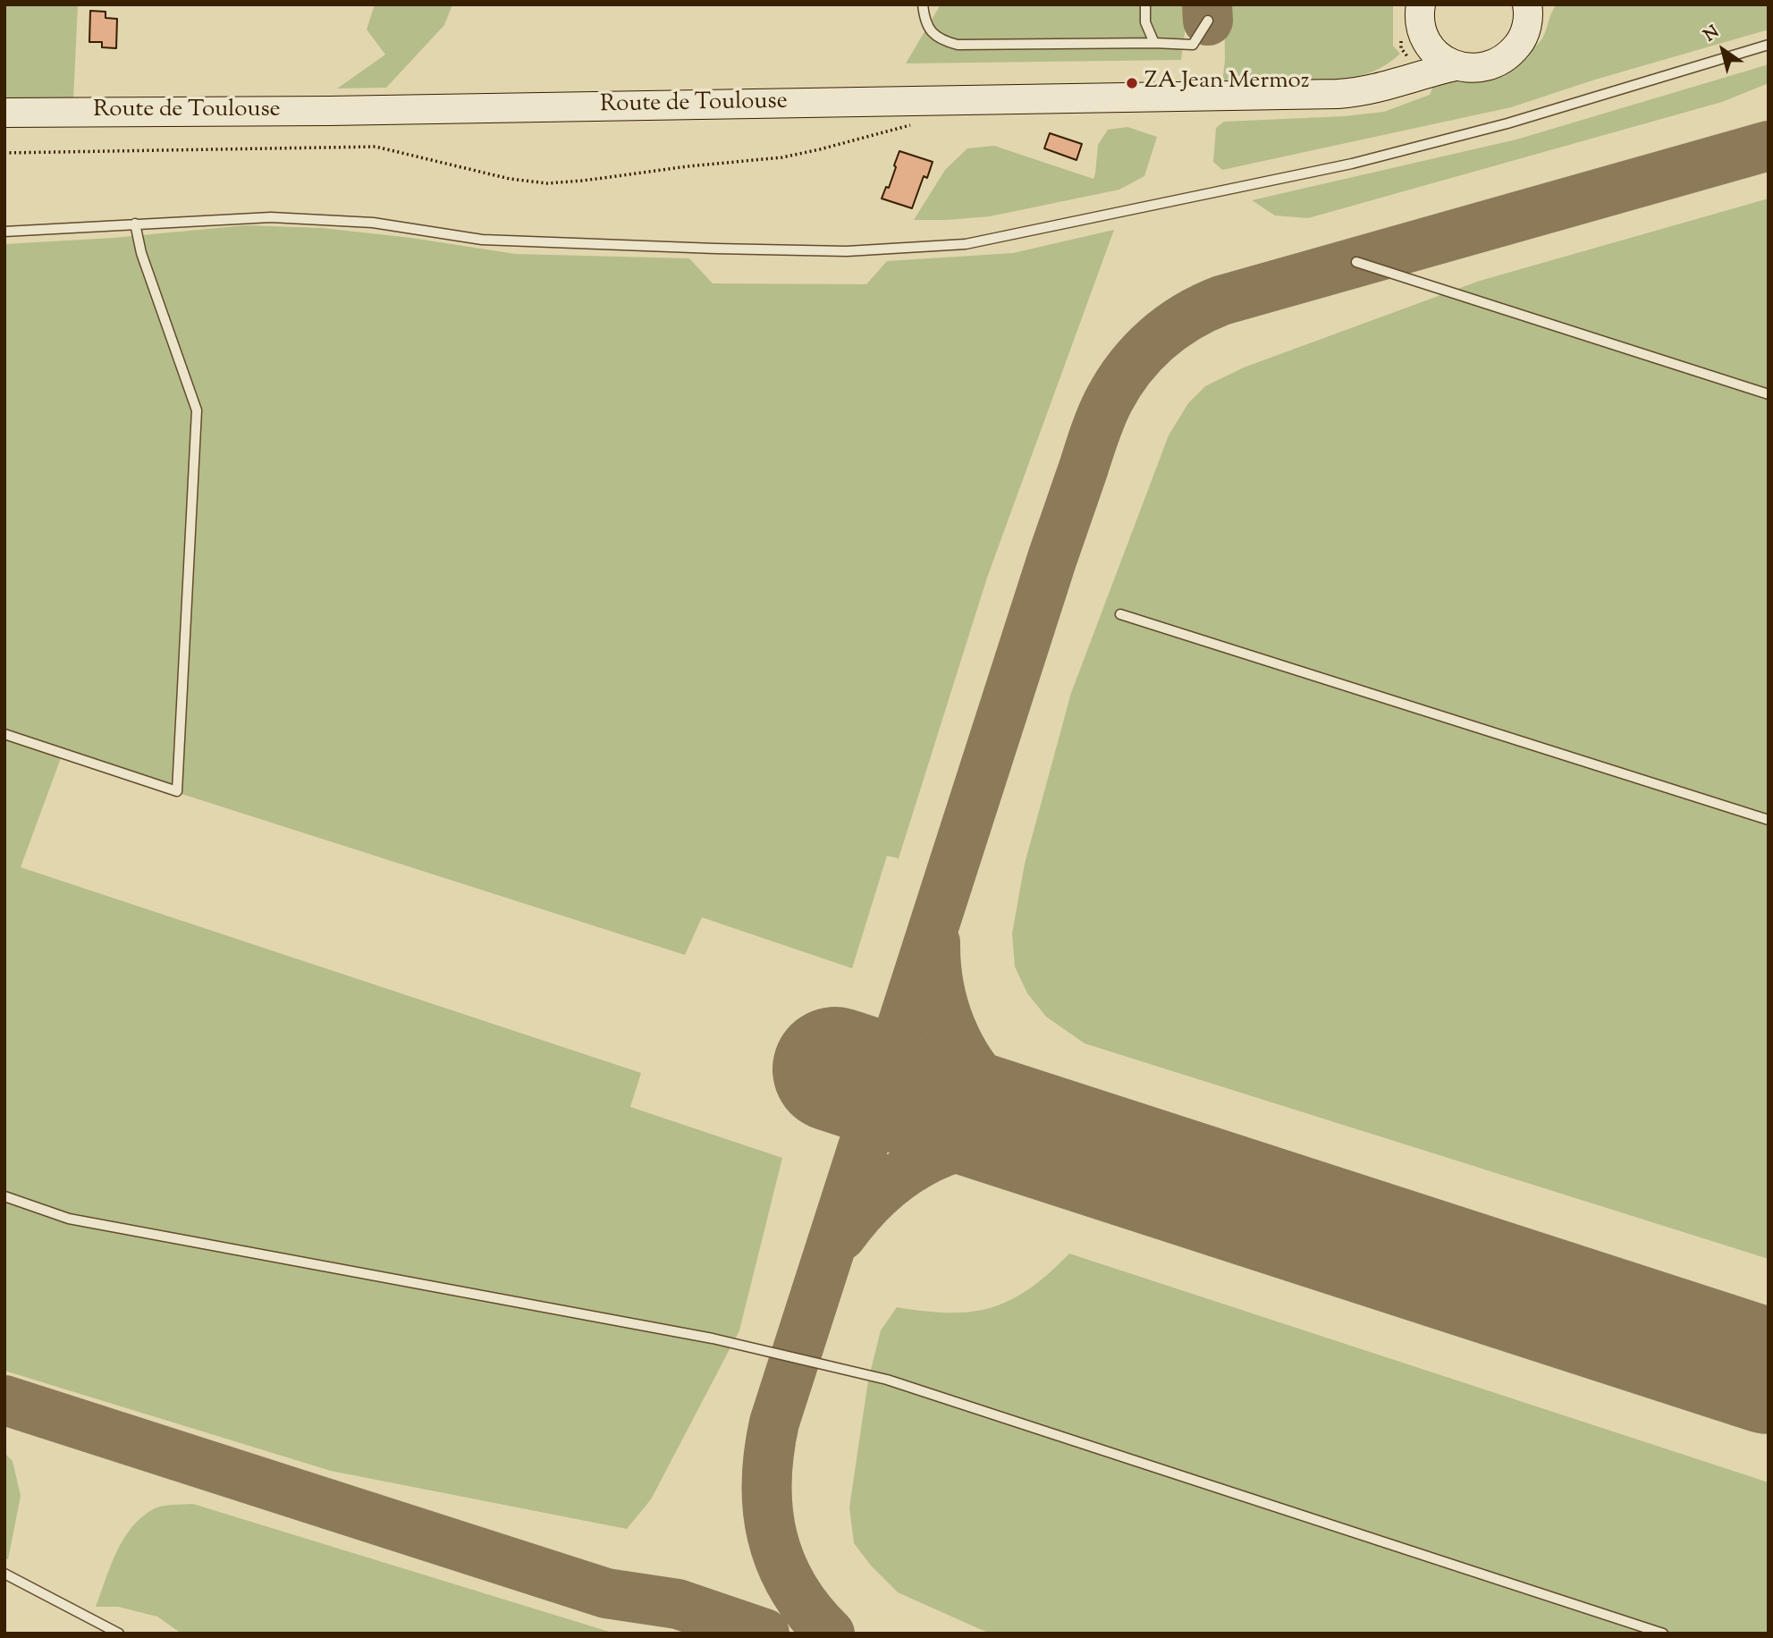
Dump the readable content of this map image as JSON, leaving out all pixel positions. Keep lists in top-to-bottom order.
{
  "streets": {
    "main road": ["Route de Toulouse"]
  },
  "places": ["ZA Jean Mermoz"],
  "north": "top left"
}
